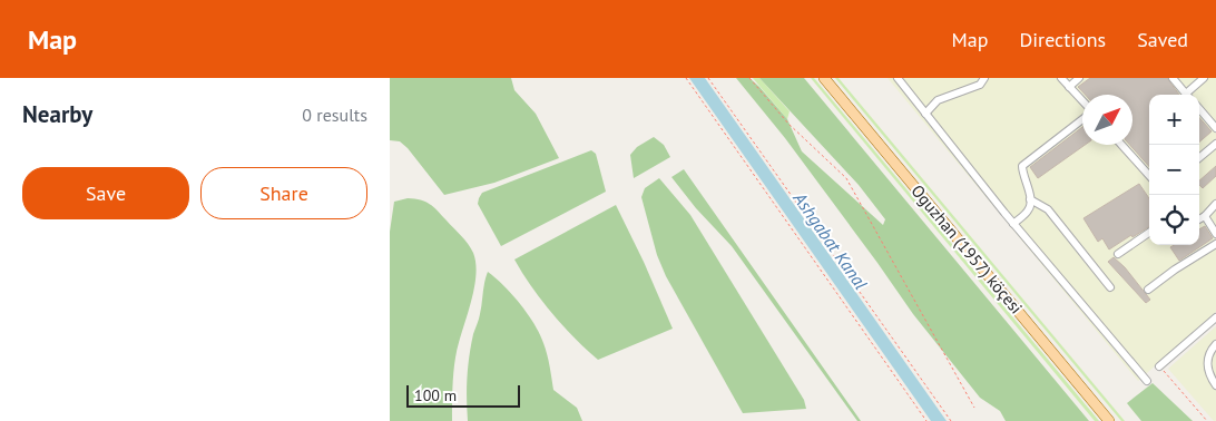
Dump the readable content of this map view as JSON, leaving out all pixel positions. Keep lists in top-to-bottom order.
{
  "streets": {
    "main road": ["Oguzhan (1957) köçesi"]
  },
  "water": ["Ashgabat Kanal"],
  "scale_bar": "100 m",
  "north": "top right",
  "page": {
    "header": "Map",
    "nav": ["Map", "Directions", "Saved"],
    "heading": ["Nearby", "0 results"],
    "map_buttons": ["+", "−"],
    "buttons": ["Save", "Share"],
    "scale": "100 m"
  }
}
